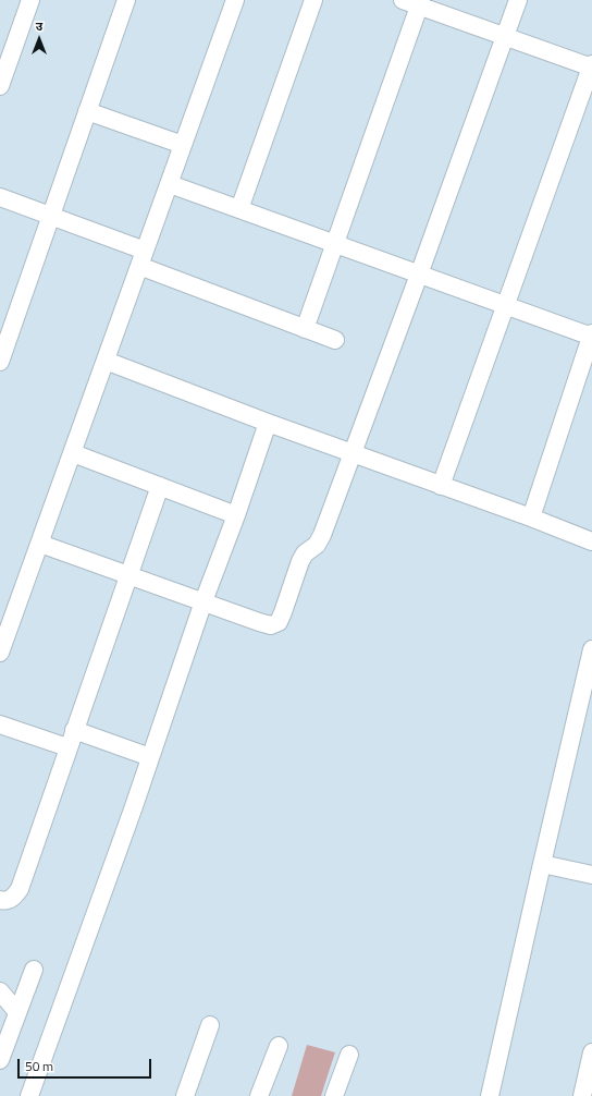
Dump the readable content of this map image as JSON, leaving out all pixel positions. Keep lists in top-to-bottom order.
{
  "scale_bar": "50 m",
  "north": "top"
}
